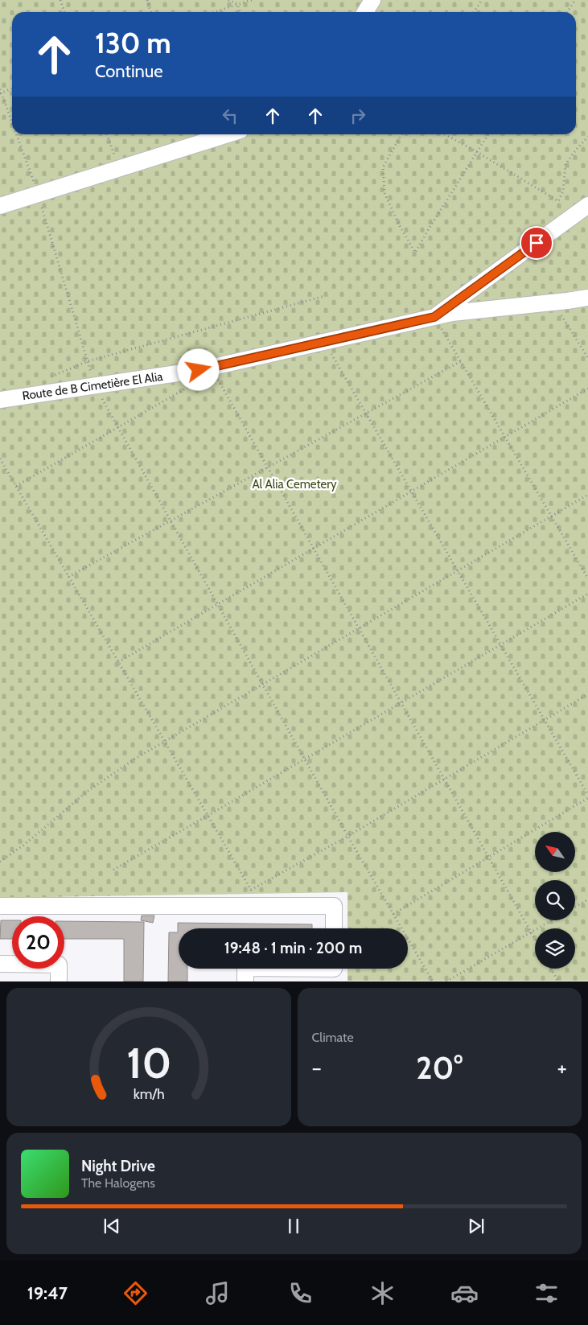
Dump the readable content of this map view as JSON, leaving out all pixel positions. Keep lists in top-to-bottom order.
{
  "streets": {
    "street": ["Route de B Cimetière El Alia"]
  },
  "parks": ["Al Alia Cemetery"],
  "north": "top left",
  "page": {
    "turn": ["130 m", "Continue"],
    "limit": "20",
    "trip": "19:48 · 1 min · 200 m",
    "tile": "Climate",
    "heat": ["−", "20°", "+"],
    "song": ["Night Drive", "The Halogens"],
    "tabs": "19:47",
    "gauge": ["10", "km/h"]
  }
}
